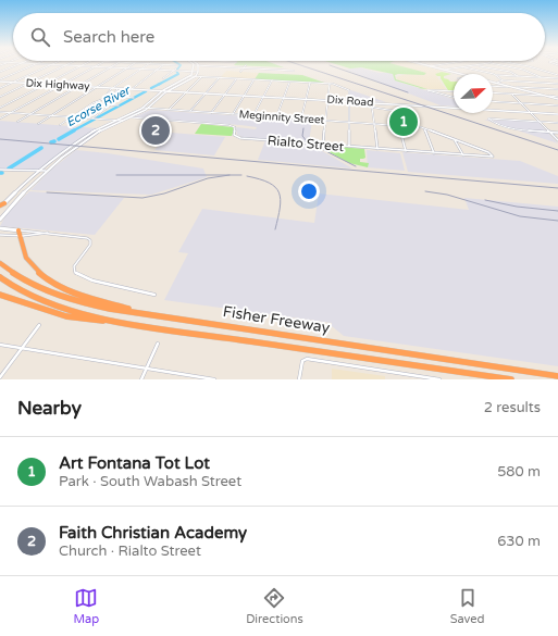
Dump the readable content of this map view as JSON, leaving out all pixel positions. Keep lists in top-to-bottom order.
{
  "streets": {
    "highway": ["Fisher Freeway"],
    "main road": ["Dix Highway", "Dix Road"],
    "street": ["Meginnity Street", "Rialto Street"]
  },
  "crossings": [
    ["Dix Highway", "Dix Road"]
  ],
  "water": ["Ecorse River"],
  "north": "top right",
  "page": {
    "search": "Search here",
    "pins": ["1", "2"],
    "heading": ["Nearby", "2 results"],
    "list": [
      {
        "mark": "1",
        "name": "Art Fontana Tot Lot",
        "note": "Park · South Wabash Street",
        "value": "580 m"
      },
      {
        "mark": "2",
        "name": "Faith Christian Academy",
        "note": "Church · Rialto Street",
        "value": "630 m"
      }
    ],
    "nav": ["Map", "Directions", "Saved"]
  }
}
